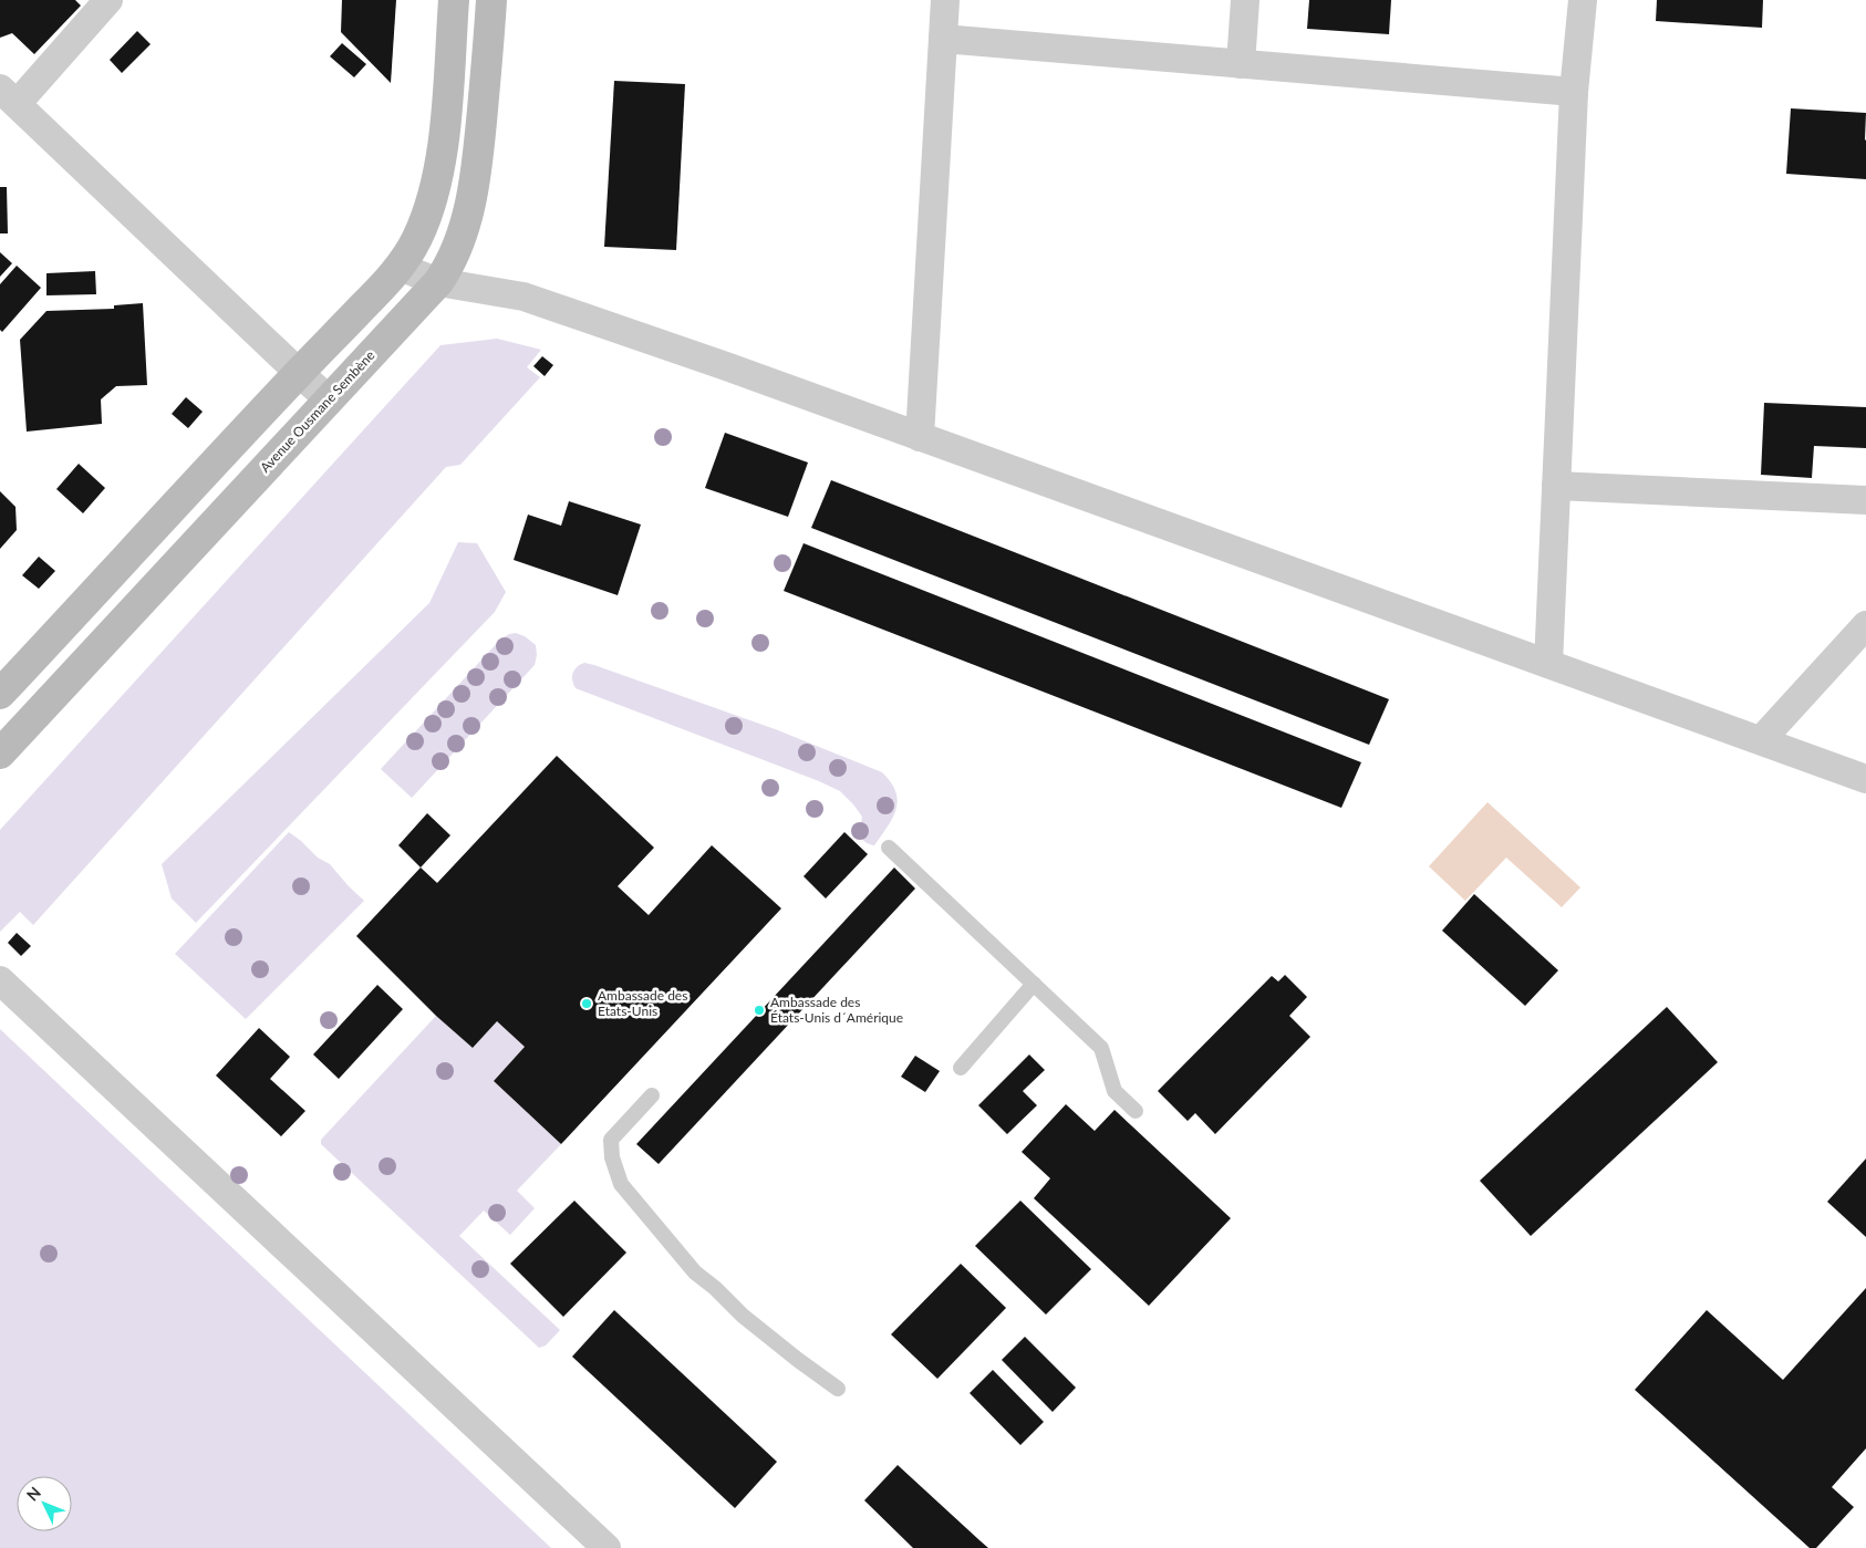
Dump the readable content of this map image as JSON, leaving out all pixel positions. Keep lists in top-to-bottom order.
{
  "streets": {
    "main road": ["Avenue Ousmane Sembène"]
  },
  "places": ["Ambassade des Etats-Unis", "Ambassade des États-Unis d´Amérique"],
  "north": "top left"
}
